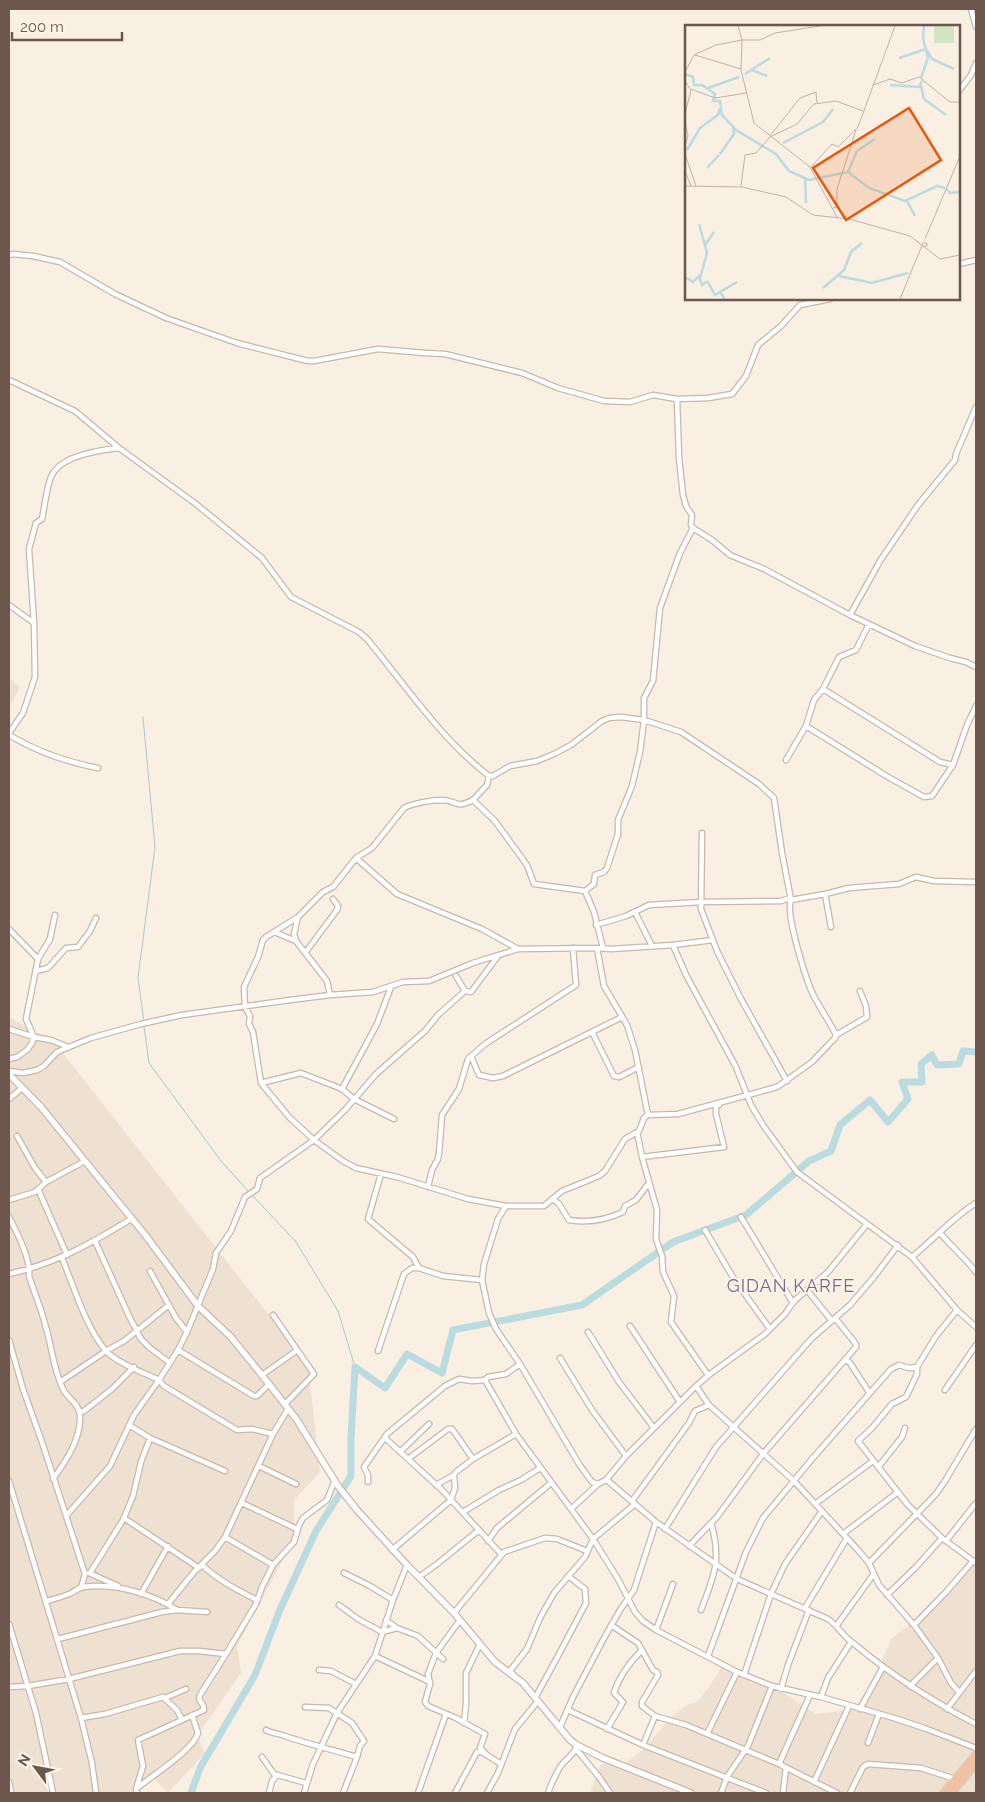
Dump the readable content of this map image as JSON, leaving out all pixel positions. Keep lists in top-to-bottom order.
{
  "districts": ["GIDAN KARFE"],
  "scale_bar": "200 m",
  "north": "top left"
}
